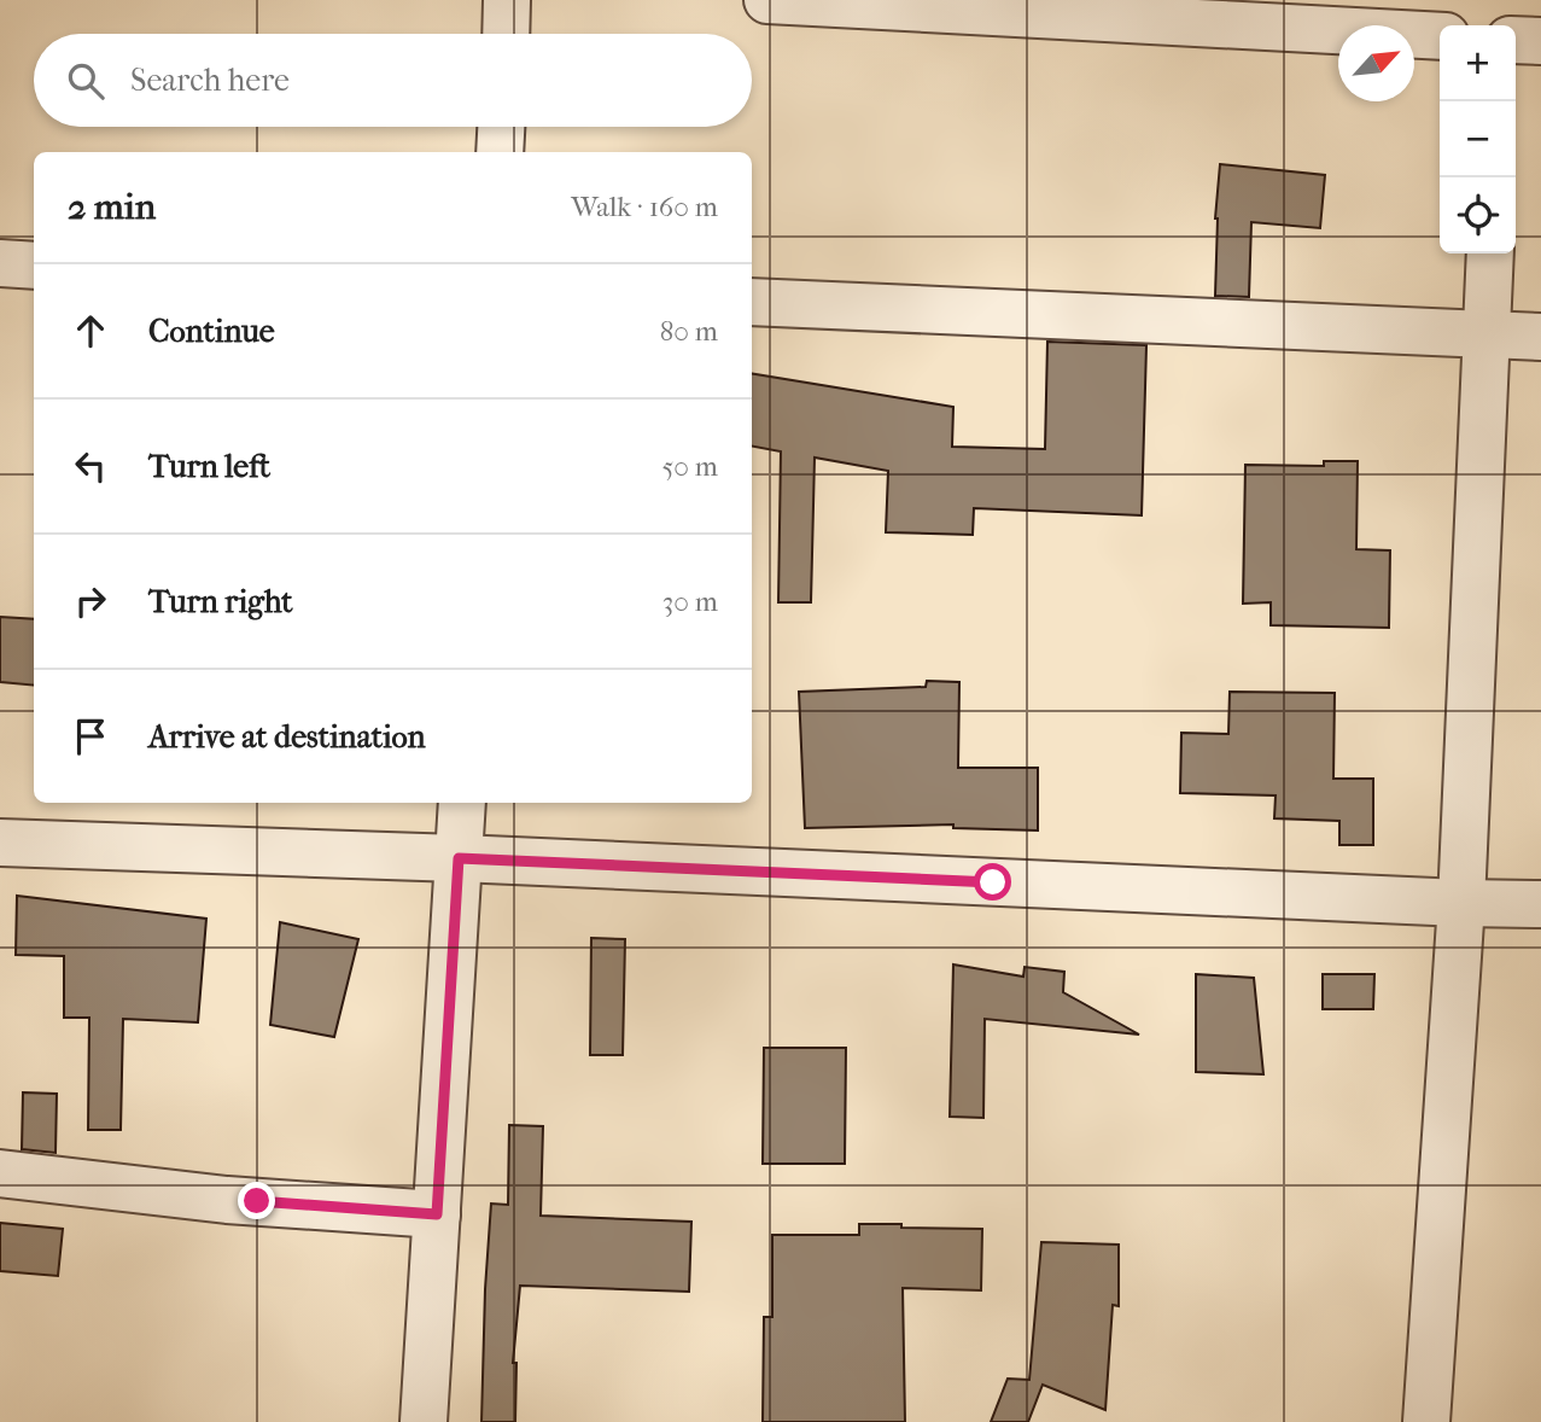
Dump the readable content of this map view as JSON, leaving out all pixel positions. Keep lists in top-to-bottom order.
{
  "north": "top right",
  "page": {
    "map_buttons": ["+", "−"],
    "search": "Search here",
    "heading": ["2 min", "Walk · 160 m"],
    "list": [
      ["Continue", "80 m"],
      ["Turn left", "50 m"],
      ["Turn right", "30 m"],
      "Arrive at destination"
    ]
  }
}
